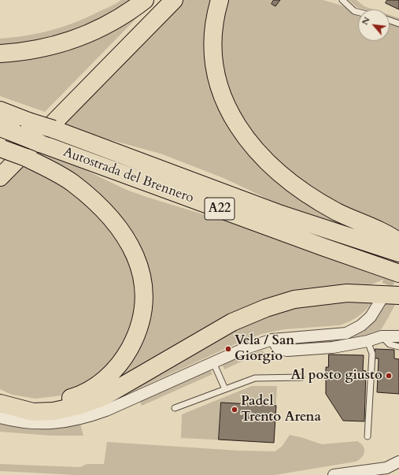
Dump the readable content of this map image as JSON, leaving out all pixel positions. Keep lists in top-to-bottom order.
{
  "streets": {
    "highway": ["Autostrada del Brennero", "A22"]
  },
  "places": ["Vela / San Giorgio", "Al posto giusto", "Padel Trento Arena"],
  "north": "top left"
}
